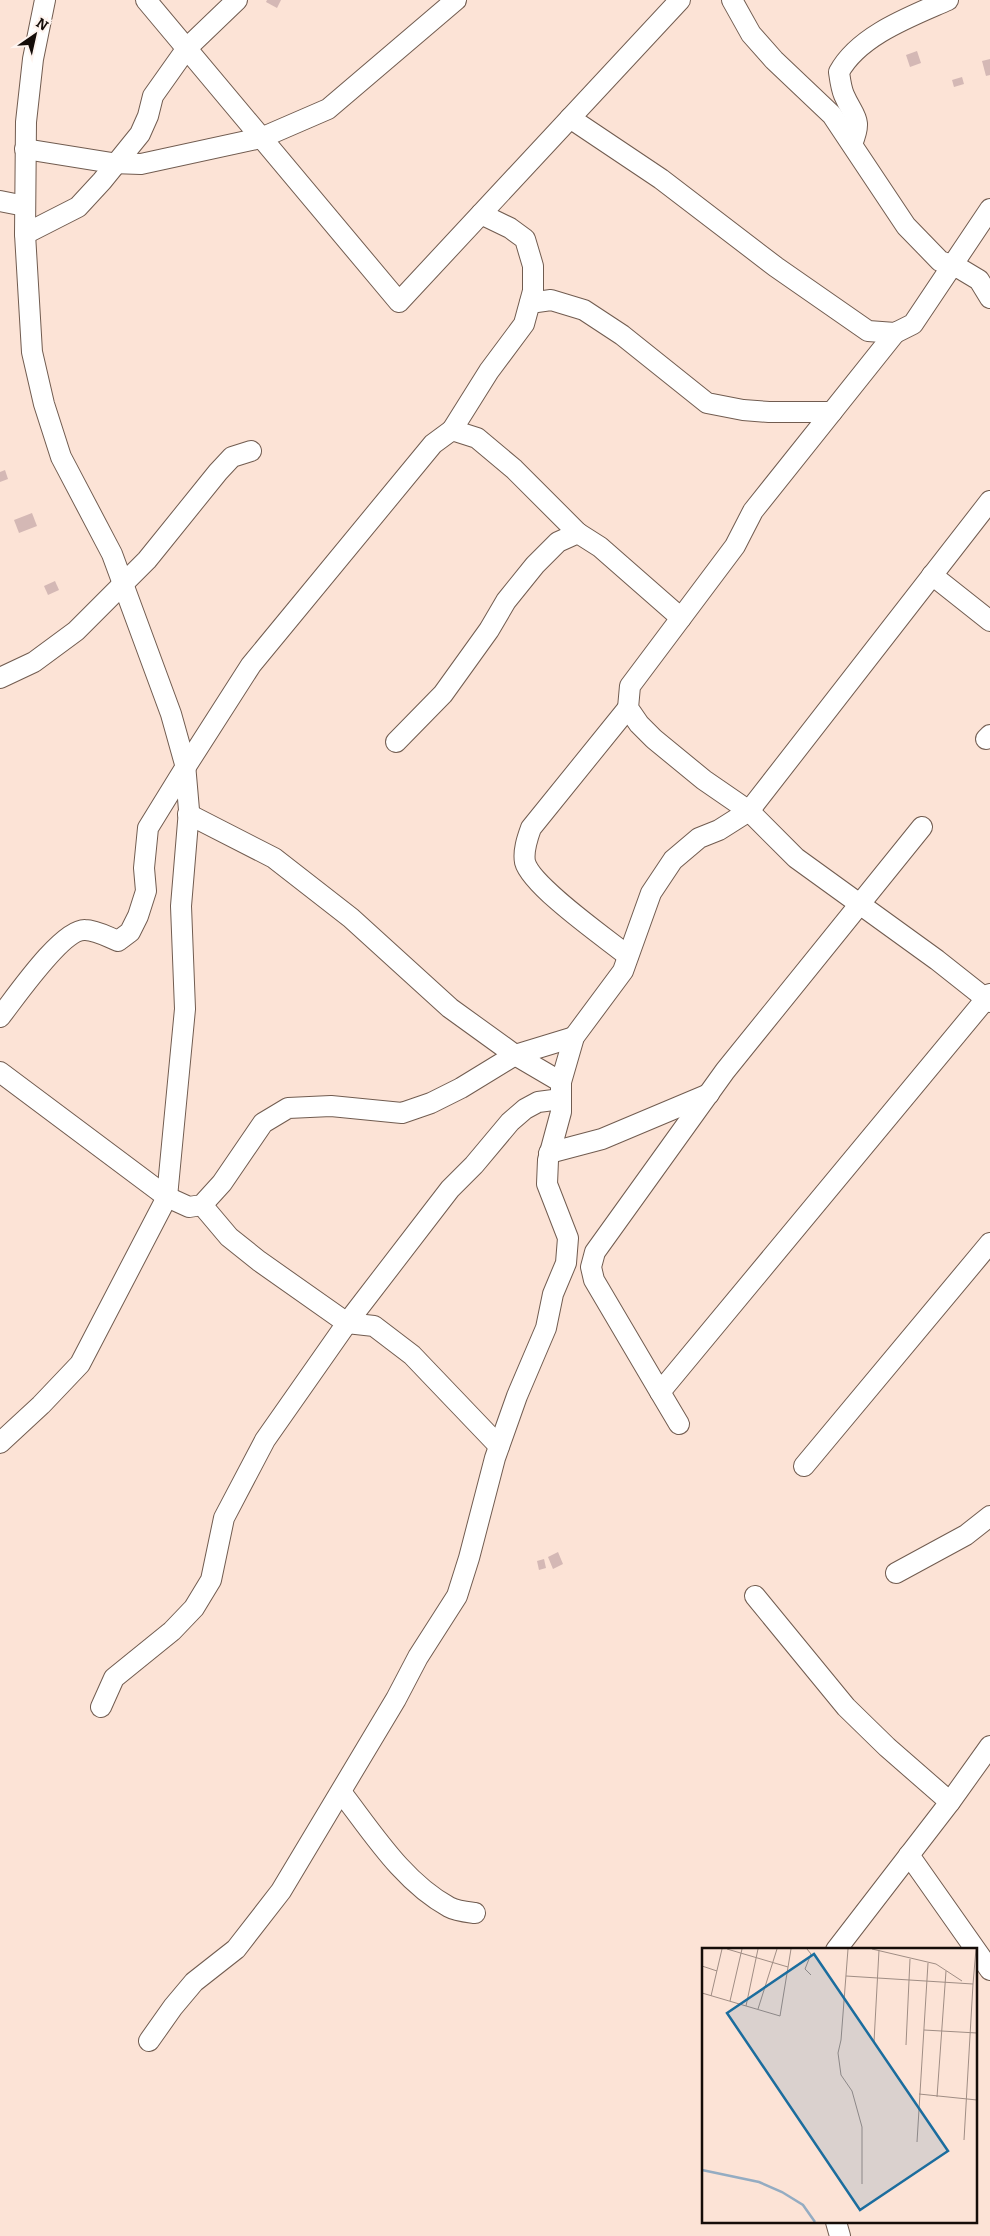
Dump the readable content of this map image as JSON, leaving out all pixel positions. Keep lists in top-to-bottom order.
{
  "north": "top right"
}
